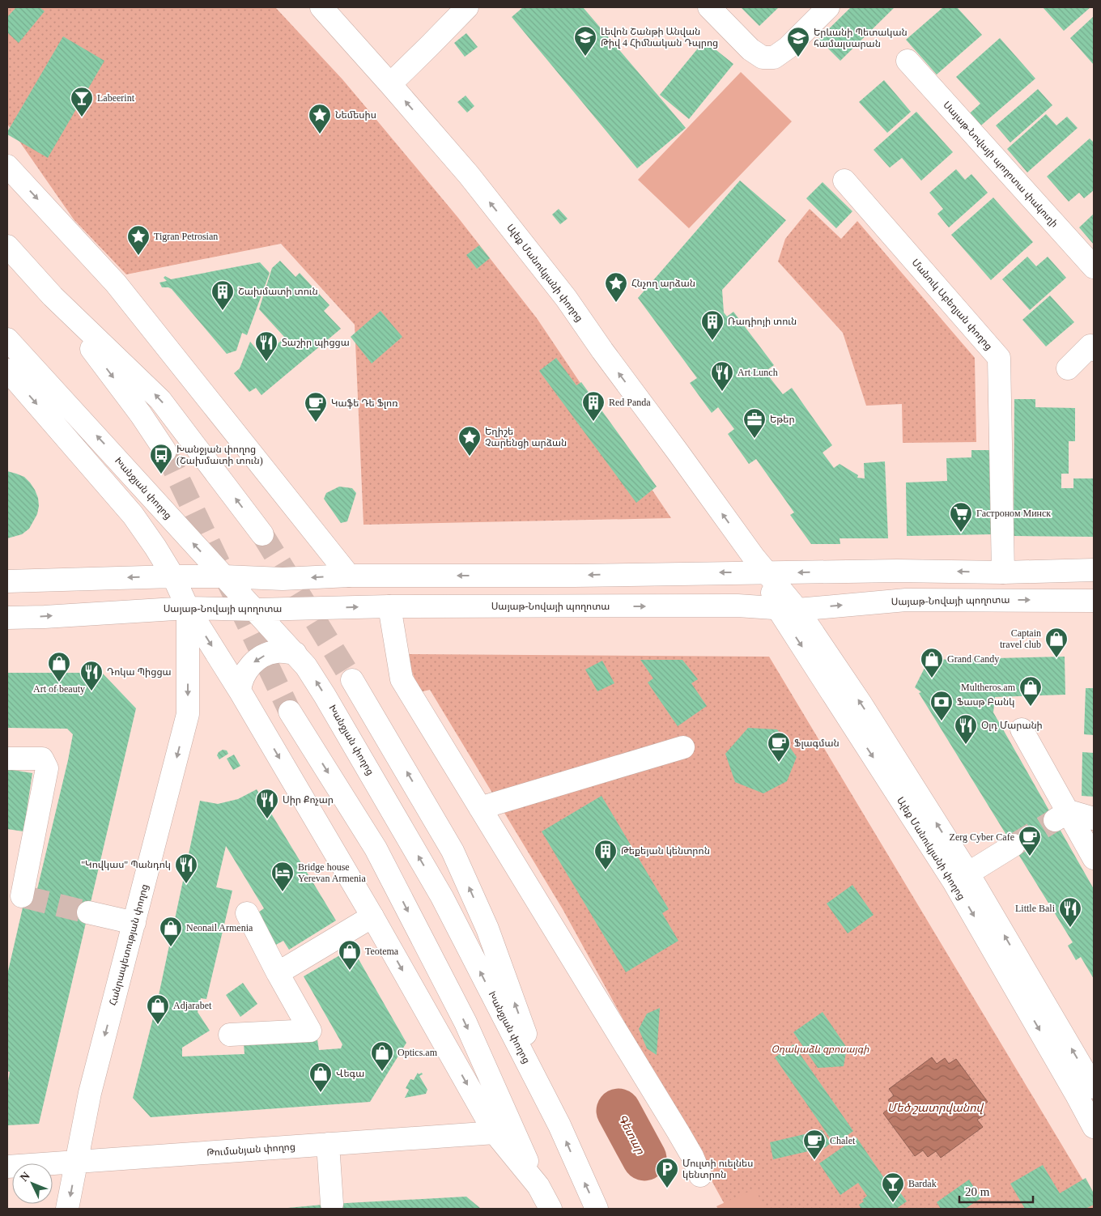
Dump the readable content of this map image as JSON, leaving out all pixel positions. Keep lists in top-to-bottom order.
{
  "streets": {
    "main road": [
      "Սայաթ-Նովայի պողոտա փակուղի",
      "Ալեք Մանուկյանի փողոց",
      "Մանուկ Աբեղյան փողոց",
      "Խանջյան փողոց",
      "Սայաթ-Նովայի պողոտա",
      "Հանրապետության փողոց",
      "Թումանյան փողոց"
    ]
  },
  "crossings": [
    ["Ալեք Մանուկյանի փողոց", "Սայաթ-Նովայի պողոտա"],
    ["Խանջյան փողոց", "Սայաթ-Նովայի պողոտա"],
    ["Սայաթ-Նովայի պողոտա", "Հանրապետության փողոց"],
    ["Հանրապետության փողոց", "Թումանյան փողոց"]
  ],
  "one_way": ["Ալեք Մանուկյանի փողոց", "Հանրապետության փողոց"],
  "water": ["Մեծ շատրվանով", "Գետար"],
  "parks": ["Օղակաձև զբոսայգի"],
  "places": {
    "school or university": ["Լեվոն Շանթի Անվան Թիվ 4 Հիմնական Դպրոց", "Երևանի Պետական համալսարան"],
    "bar": ["Labeerint", "Bardak"],
    "place": [
      "Նեմեսիս",
      "Tigran Petrosian",
      "Հնչող արձան",
      "Եղիշե Չարենցի արձան"
    ],
    "building": [
      "Շախմատի տուն",
      "Ռադիոյի տուն",
      "Red Panda",
      "Թեքեյան կենտրոն"
    ],
    "restaurant": [
      "Տաշիր պիցցա",
      "Art Lunch",
      "Դոկա Պիցցա",
      "Օլդ Մարանի",
      "Սիր Քոչար",
      "\"Կովկաս\" Պանդոկ",
      "Little Bali"
    ],
    "cafe": [
      "Կաֆե Դե Ֆլոռ",
      "Ֆլագման",
      "Zerg Cyber Cafe",
      "Chalet"
    ],
    "office": ["Եթեր"],
    "bus stop": ["Խանջյան փողոց (Շախմատի տուն)"],
    "supermarket": ["Гастроном Минск"],
    "shop": [
      "Captain travel club",
      "Grand Candy",
      "Art of beauty",
      "Multheros.am",
      "Neonail Armenia",
      "Teotema",
      "Adjarabet",
      "Optics.am",
      "Վեգա"
    ],
    "bank": ["Ֆասթ Բանկ"],
    "hotel": ["Bridge house Yerevan Armenia"],
    "parking": ["Մուլտի ուելնես կենտրոն"]
  },
  "scale_bar": "20 m",
  "north": "top left"
}
